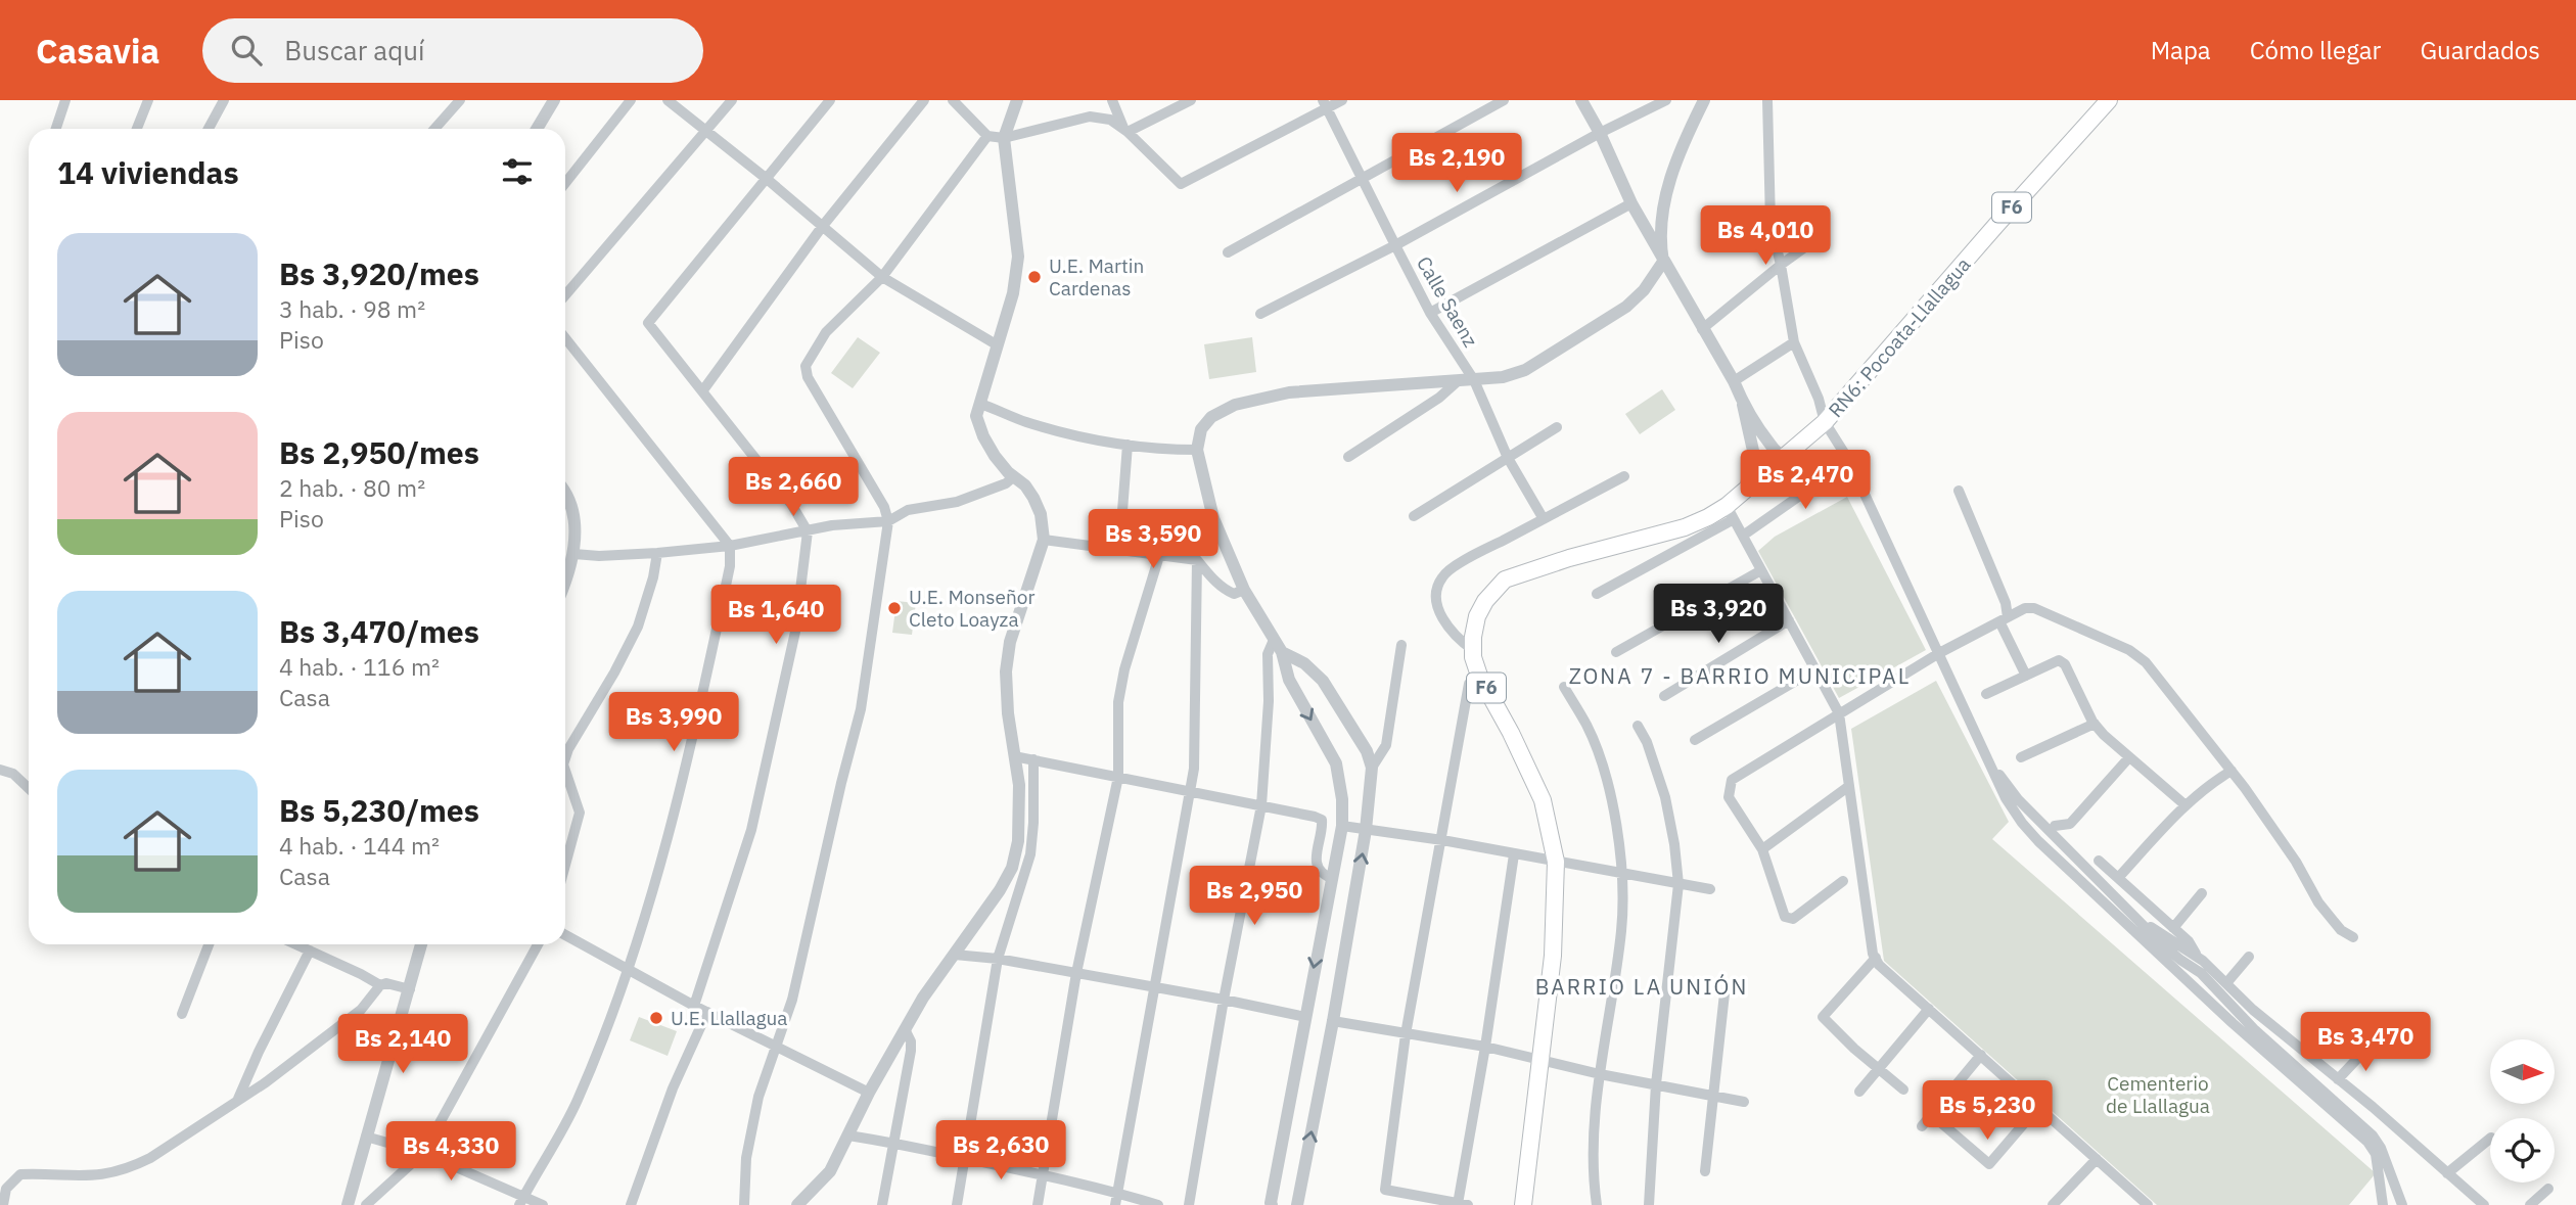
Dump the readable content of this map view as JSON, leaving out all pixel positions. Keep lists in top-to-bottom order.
{
  "streets": {
    "highway": ["F6", "RN6: Pocoata-Llallagua"],
    "street": ["Calle Saenz"]
  },
  "districts": ["ZONA 7 - BARRIO MUNICIPAL", "BARRIO LA UNIÓN"],
  "parks": ["Cementerio de Llallagua"],
  "places": ["U.E. Martin Cardenas", "U.E. Monseñor Cleto Loayza", "U.E. Llallagua"],
  "north": "right",
  "page": {
    "header": "Casavia",
    "search": "Buscar aquí",
    "nav": ["Mapa", "Cómo llegar", "Guardados"],
    "heading": "14 viviendas",
    "price": [
      "Bs 2,190",
      "Bs 4,010",
      "Bs 2,470",
      "Bs 2,660",
      "Bs 3,590",
      "Bs 3,920",
      "Bs 1,640",
      "Bs 3,990",
      "Bs 2,950",
      "Bs 3,470",
      "Bs 2,140",
      "Bs 5,230",
      "Bs 2,630",
      "Bs 4,330"
    ],
    "list": [
      {
        "name": "Bs 3,920/mes",
        "note": "3 hab. · 98 m² · Piso"
      },
      {
        "name": "Bs 2,950/mes",
        "note": "2 hab. · 80 m² · Piso"
      },
      {
        "name": "Bs 3,470/mes",
        "note": "4 hab. · 116 m² · Casa"
      },
      {
        "name": "Bs 5,230/mes",
        "note": "4 hab. · 144 m² · Casa"
      }
    ]
  }
}
